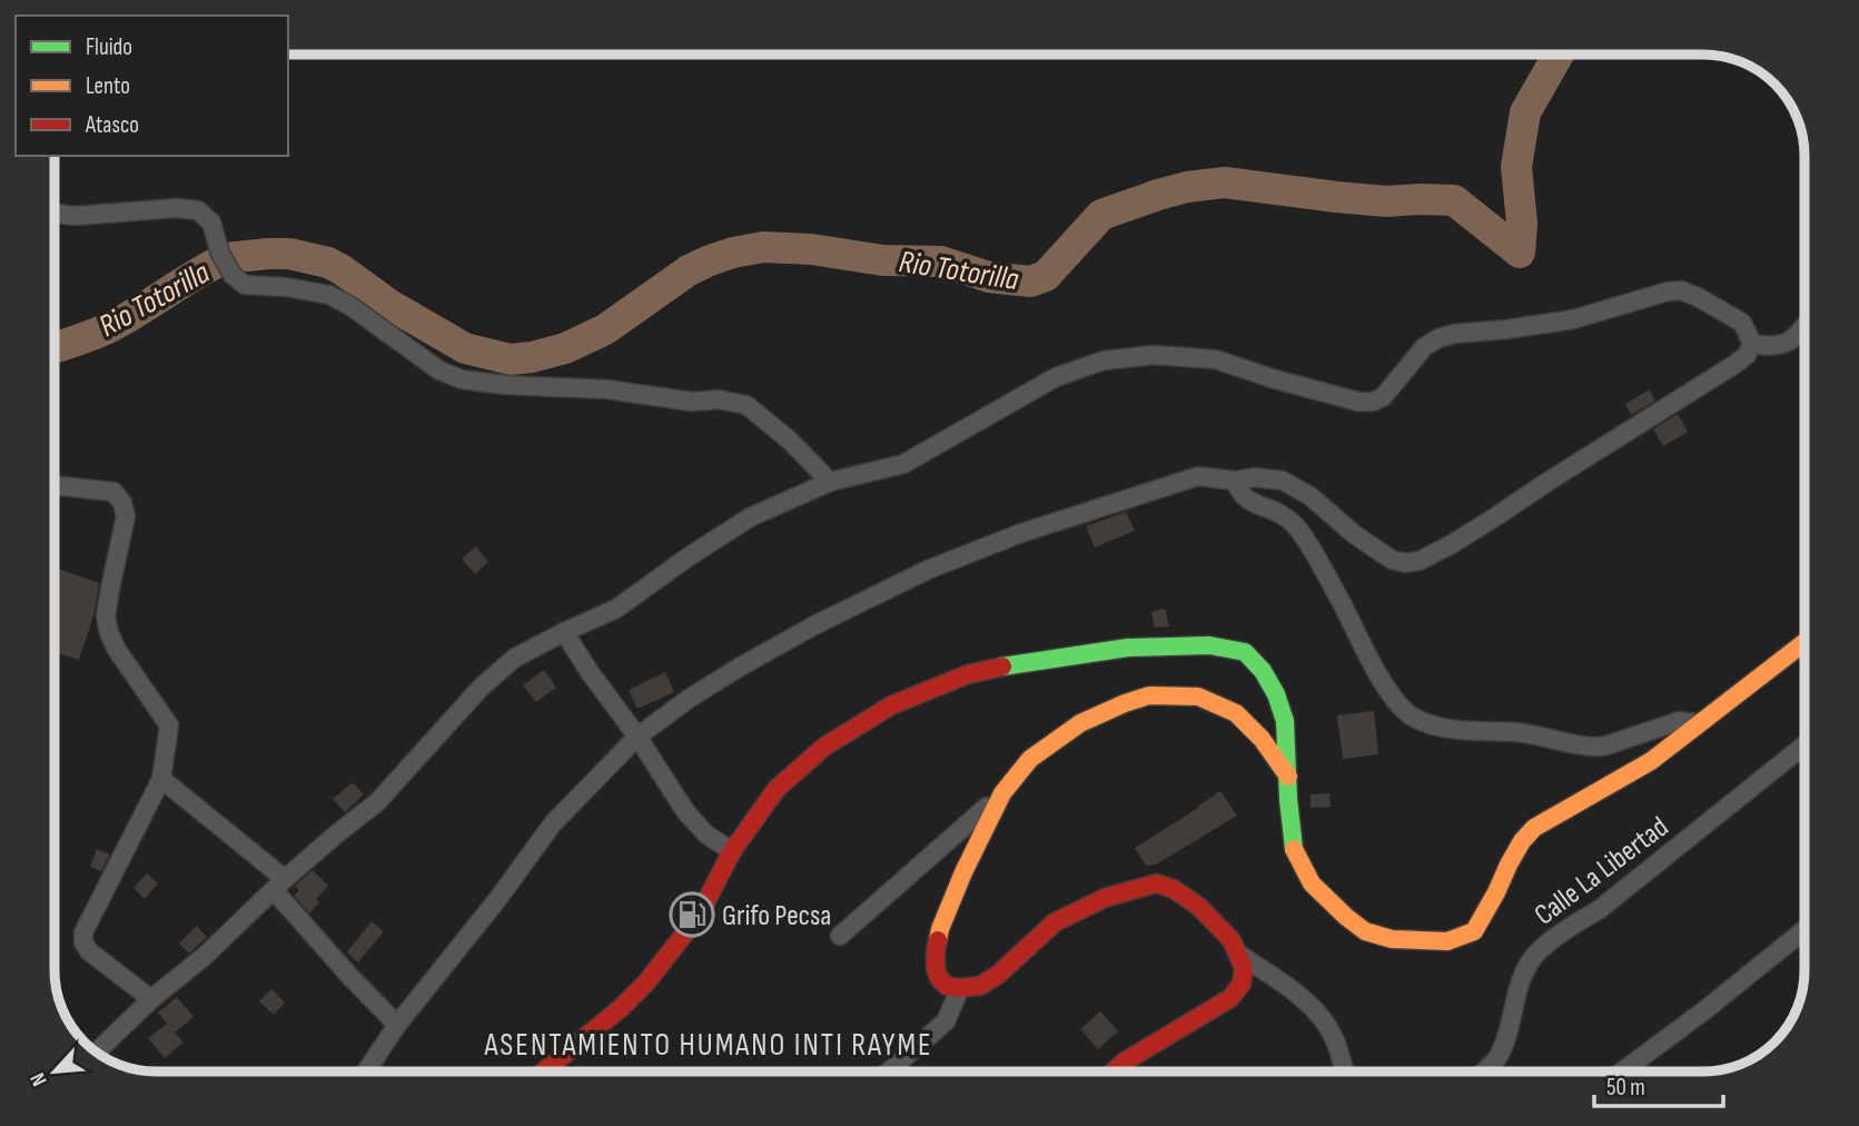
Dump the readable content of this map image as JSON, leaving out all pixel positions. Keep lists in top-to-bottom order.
{
  "streets": {
    "street": ["Calle La Libertad"]
  },
  "districts": ["ASENTAMIENTO HUMANO INTI RAYME"],
  "water": ["Rio Totorilla"],
  "places": {
    "fuel station": ["Grifo Pecsa"]
  },
  "legend": ["Fluido", "Lento", "Atasco"],
  "scale_bar": "50 m",
  "north": "bottom left"
}
